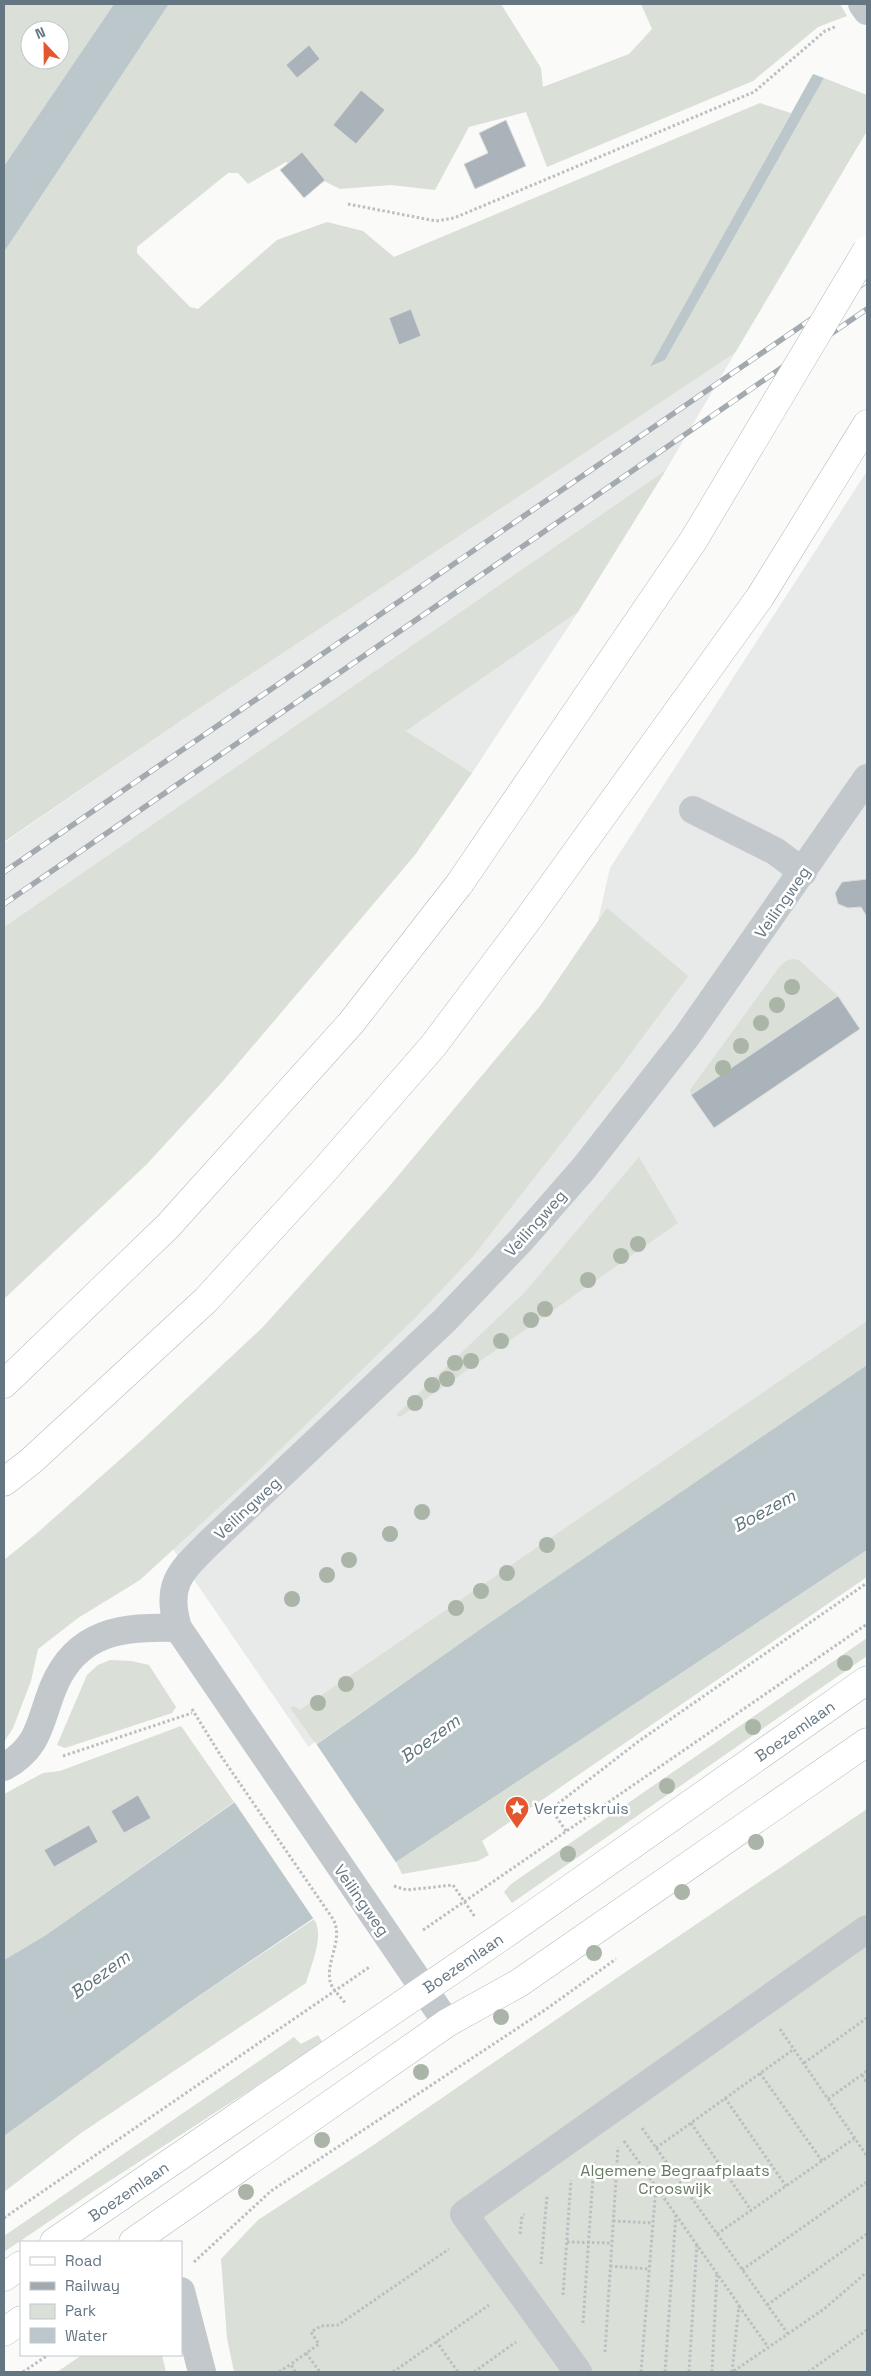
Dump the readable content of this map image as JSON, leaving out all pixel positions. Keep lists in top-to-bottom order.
{
  "streets": {
    "main road": ["Boezemlaan"],
    "street": ["Veilingweg"]
  },
  "crossings": [
    ["Veilingweg", "Boezemlaan"]
  ],
  "water": ["Boezem"],
  "parks": ["Algemene Begraafplaats Crooswijk"],
  "places": {
    "place": ["Verzetskruis"]
  },
  "legend": [
    "Road",
    "Railway",
    "Park",
    "Water"
  ],
  "north": "top"
}
